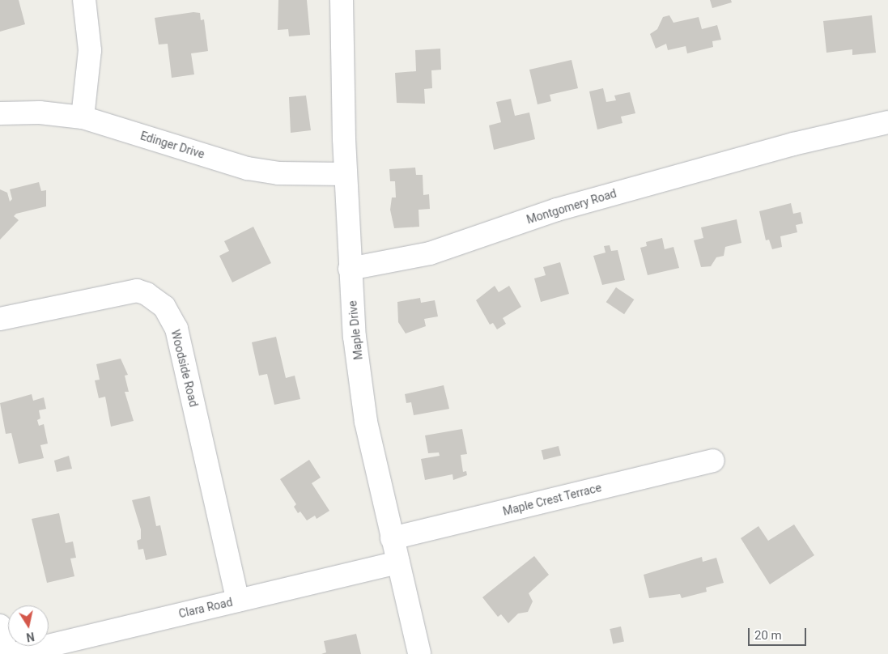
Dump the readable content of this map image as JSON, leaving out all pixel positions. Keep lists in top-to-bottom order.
{
  "streets": {
    "street": [
      "Edinger Drive",
      "Montgomery Road",
      "Maple Drive",
      "Woodside Road",
      "Maple Crest Terrace",
      "Clara Road"
    ]
  },
  "crossings": [
    ["Edinger Drive", "Maple Drive"],
    ["Montgomery Road", "Maple Drive"],
    ["Maple Drive", "Maple Crest Terrace"],
    ["Maple Drive", "Clara Road"],
    ["Woodside Road", "Clara Road"]
  ],
  "scale_bar": "20 m",
  "north": "bottom"
}
